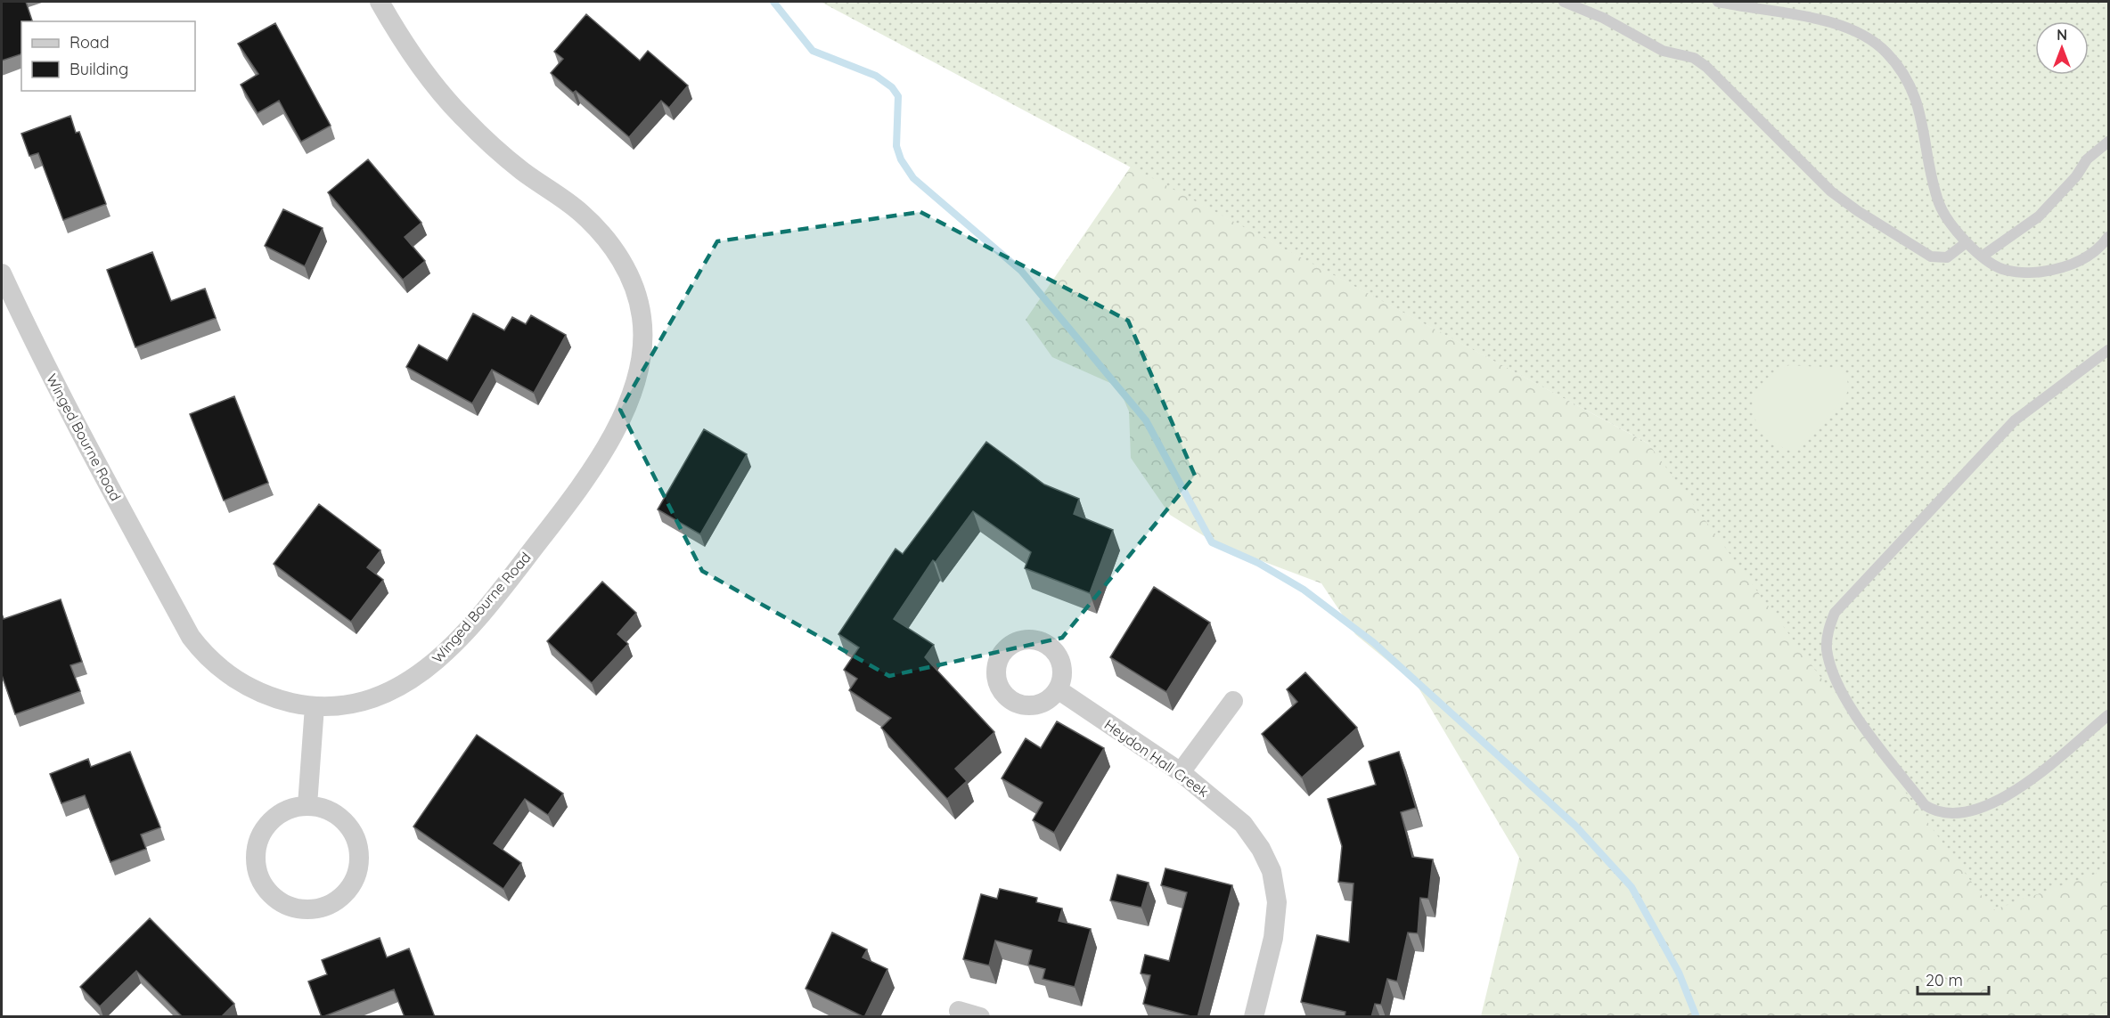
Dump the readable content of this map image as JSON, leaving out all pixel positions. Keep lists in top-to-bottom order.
{
  "streets": {
    "street": ["Winged Bourne Road", "Heydon Hall Creek"]
  },
  "legend": ["Road", "Building"],
  "scale_bar": "20 m",
  "north": "top"
}
